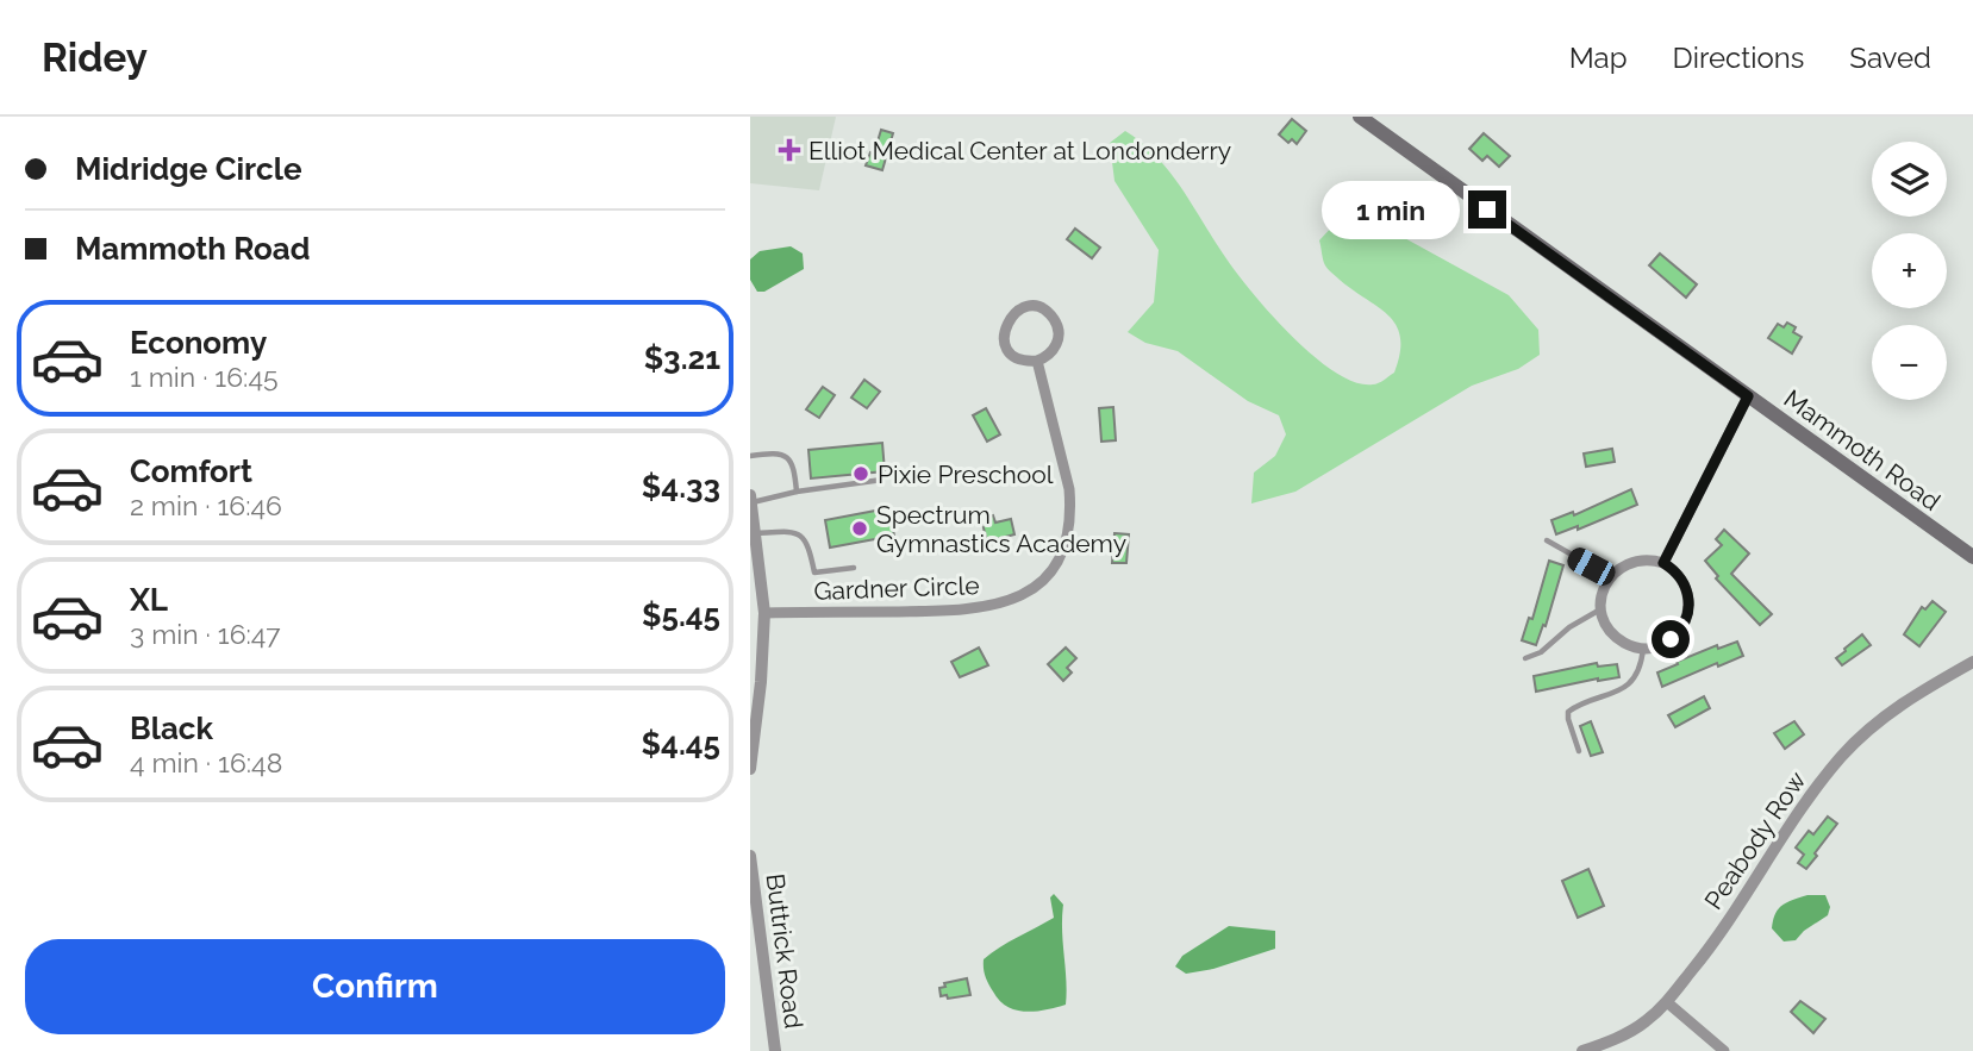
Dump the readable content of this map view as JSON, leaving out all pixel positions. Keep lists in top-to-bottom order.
{
  "streets": {
    "main road": ["Mammoth Road"],
    "street": ["Gardner Circle", "Peabody Row", "Buttrick Road"]
  },
  "places": {
    "health": ["Elliot Medical Center at Londonderry"],
    "other": ["Pixie Preschool", "Spectrum Gymnastics Academy"]
  },
  "page": {
    "header": "Ridey",
    "nav": ["Map", "Directions", "Saved"],
    "banner": ["Midridge Circle", "Mammoth Road"],
    "map_buttons": ["+", "−"],
    "bubble": "1 min",
    "list": [
      {
        "name": "Economy",
        "note": "1 min · 16:45",
        "value": "$3.21"
      },
      {
        "name": "Comfort",
        "note": "2 min · 16:46",
        "value": "$4.33"
      },
      {
        "name": "XL",
        "note": "3 min · 16:47",
        "value": "$5.45"
      },
      {
        "name": "Black",
        "note": "4 min · 16:48",
        "value": "$4.45"
      }
    ],
    "buttons": "Confirm"
  }
}
